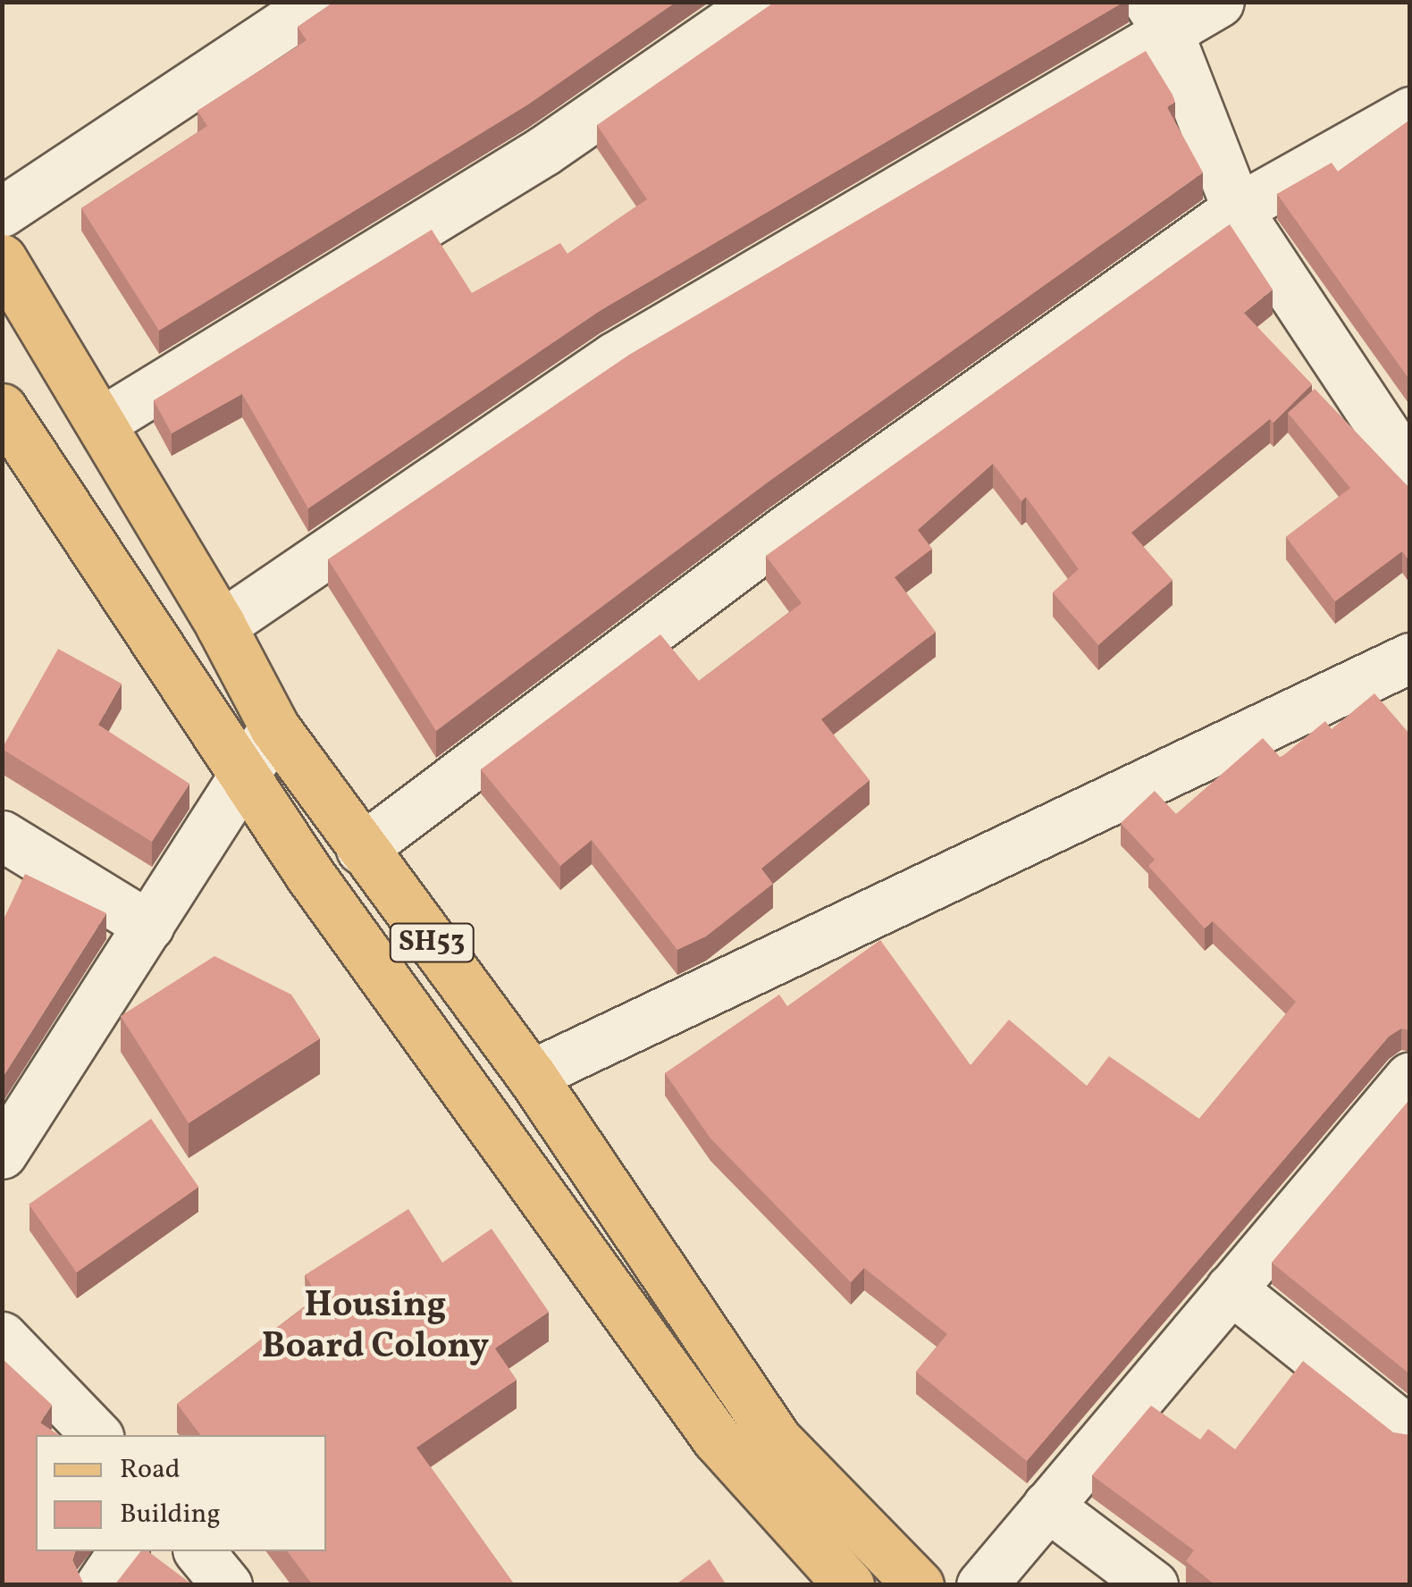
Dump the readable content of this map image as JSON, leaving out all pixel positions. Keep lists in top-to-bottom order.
{
  "streets": {
    "main road": ["SH53"]
  },
  "districts": ["Housing Board Colony"],
  "legend": ["Road", "Building"]
}
